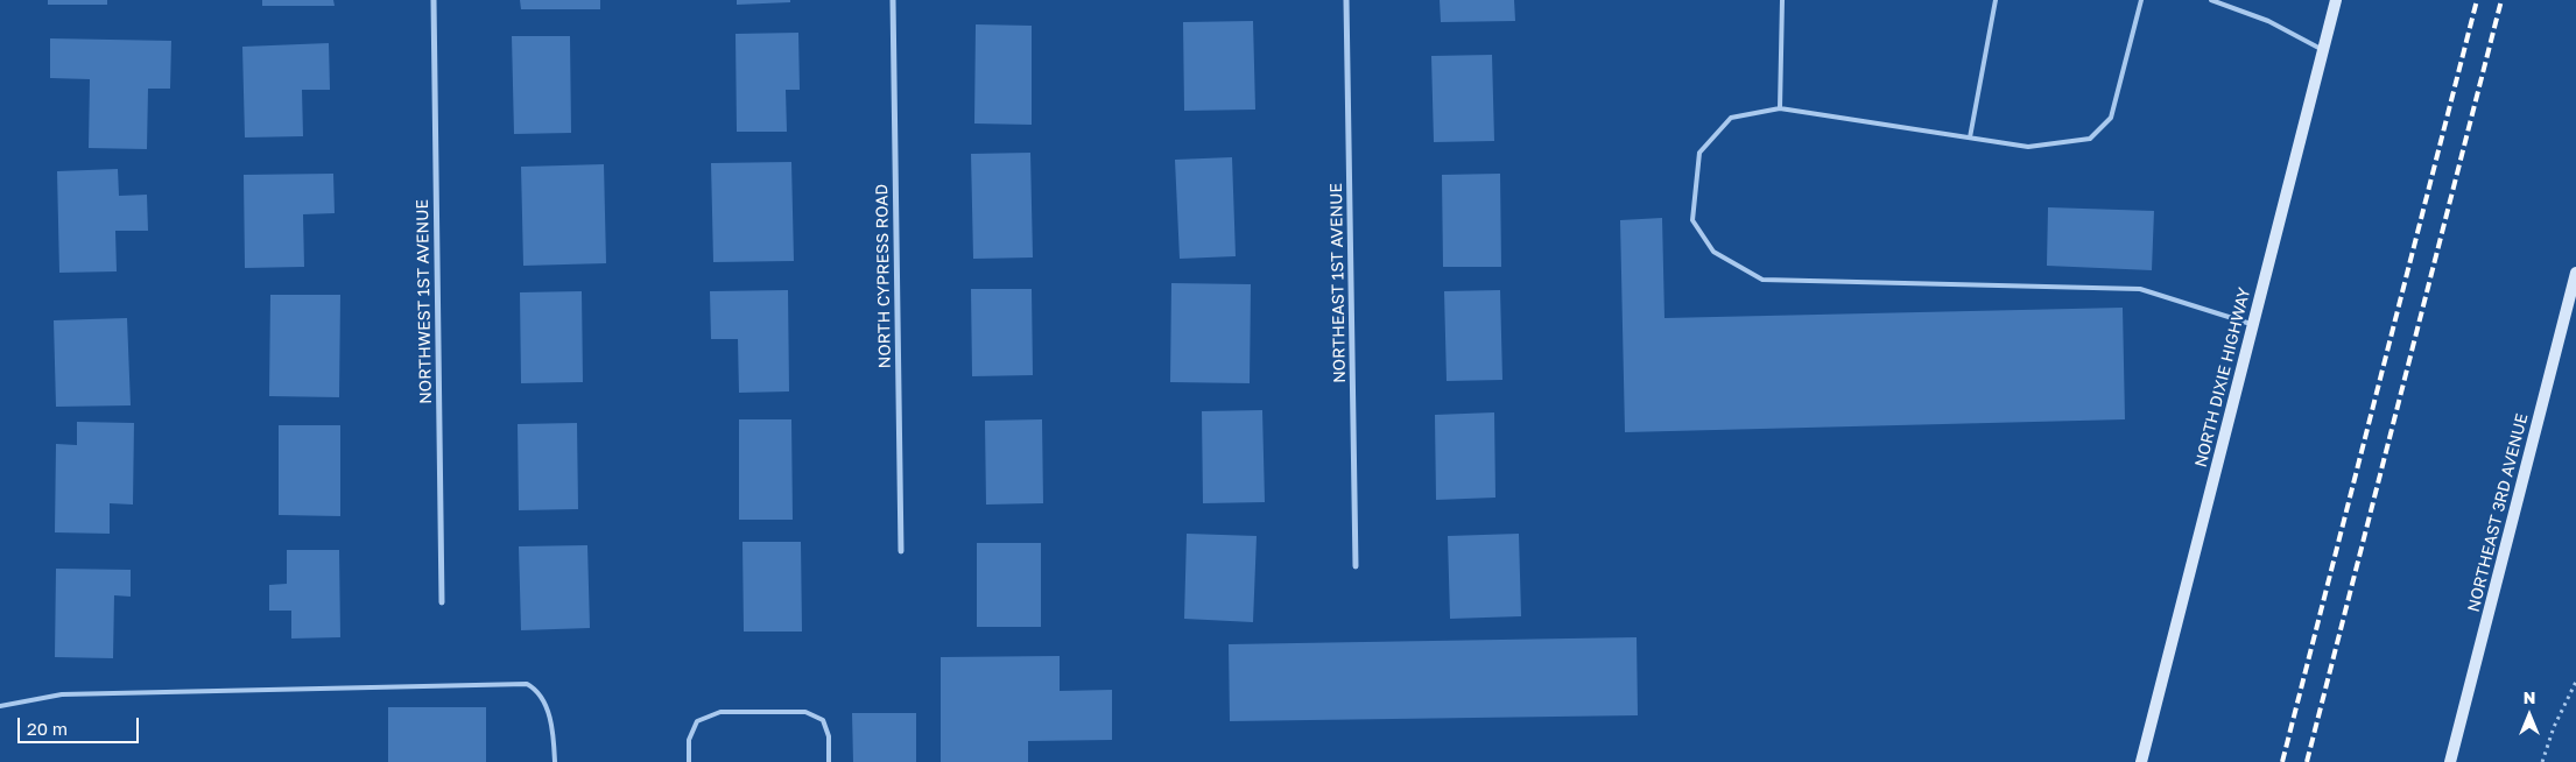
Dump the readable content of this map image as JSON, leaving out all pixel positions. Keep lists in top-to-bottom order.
{
  "streets": {
    "main road": ["NORTH DIXIE HIGHWAY", "NORTHEAST 3RD AVENUE"],
    "street": ["NORTH CYPRESS ROAD", "NORTHEAST 1ST AVENUE", "NORTHWEST 1ST AVENUE"]
  },
  "scale_bar": "20 m",
  "north": "top"
}
